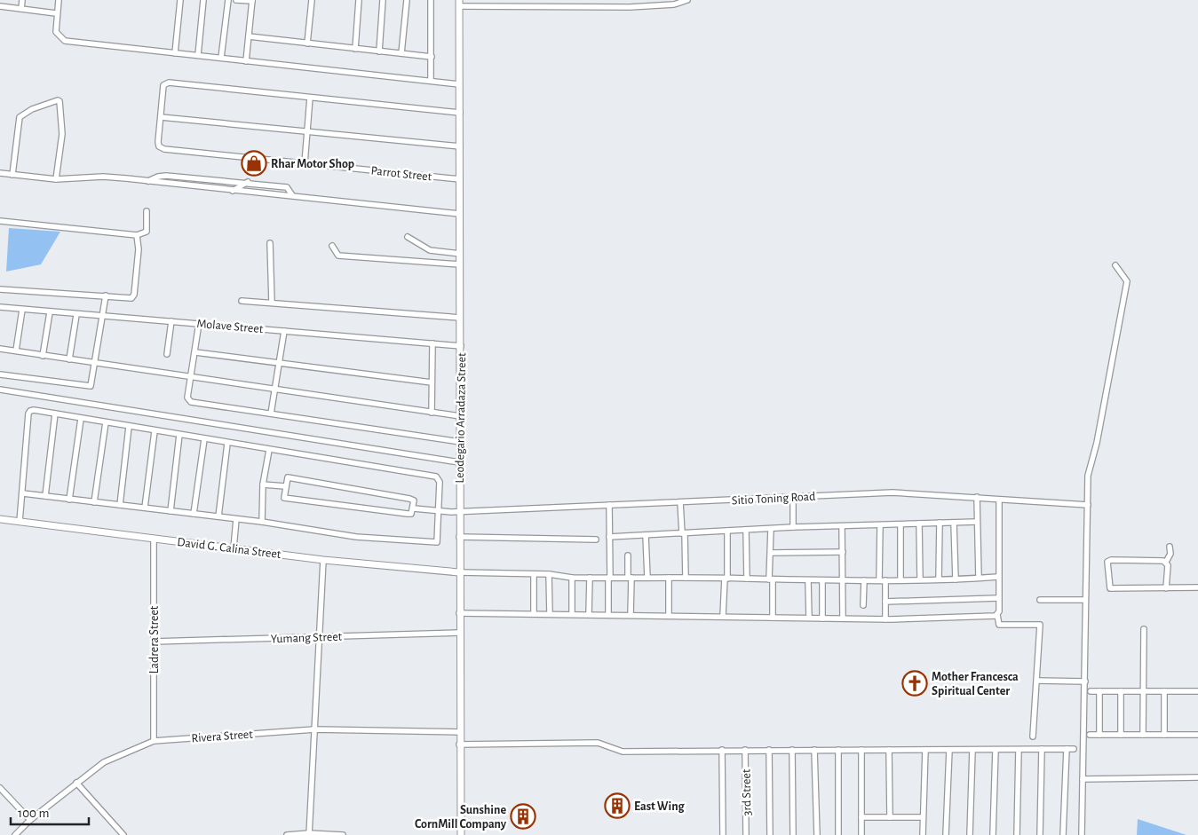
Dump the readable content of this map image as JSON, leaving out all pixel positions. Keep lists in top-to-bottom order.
{
  "streets": {
    "street": [
      "Parrot Street",
      "Molave Street",
      "Leodegario Arradaza Street",
      "Sitio Toning Road",
      "David G. Calina Street",
      "Yumang Street",
      "Ladrera Street",
      "Rivera Street",
      "3rd Street"
    ]
  },
  "crossings": [
    ["Parrot Street", "Leodegario Arradaza Street"],
    ["Molave Street", "Leodegario Arradaza Street"],
    ["Leodegario Arradaza Street", "Sitio Toning Road"],
    ["Leodegario Arradaza Street", "David G. Calina Street"],
    ["Leodegario Arradaza Street", "Yumang Street"],
    ["Leodegario Arradaza Street", "Rivera Street"],
    ["David G. Calina Street", "Ladrera Street"],
    ["Yumang Street", "Ladrera Street"],
    ["Ladrera Street", "Rivera Street"]
  ],
  "places": {
    "shop": ["Rhar Motor Shop"],
    "church": ["Mother Francesca Spiritual Center"],
    "building": ["East Wing", "Sunshine CornMill Company"]
  },
  "scale_bar": "100 m"
}
